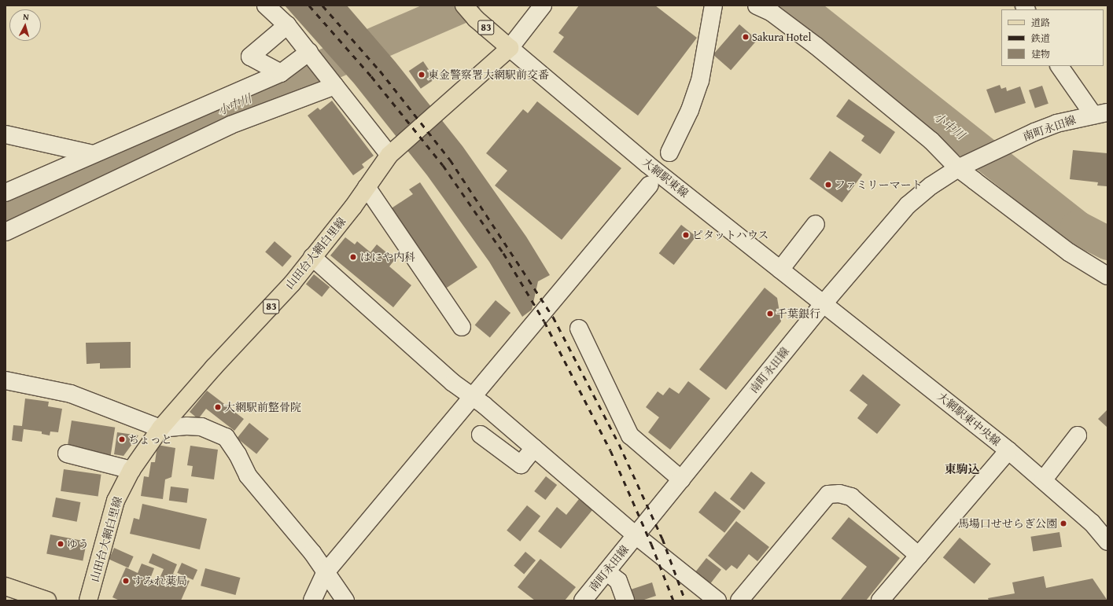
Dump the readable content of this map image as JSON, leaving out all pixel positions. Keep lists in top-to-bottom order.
{
  "streets": {
    "main road": ["83", "山田台大網白里線"],
    "street": ["南町永田線", "大網駅東線", "大網駅東中央線"]
  },
  "crossings": [
    ["83", "大網駅東線"],
    ["83", "山田台大網白里線"],
    ["南町永田線", "大網駅東線"],
    ["南町永田線", "大網駅東中央線"],
    ["大網駅東線", "山田台大網白里線"],
    ["大網駅東線", "大網駅東中央線"]
  ],
  "districts": ["東駒込"],
  "water": ["小中川"],
  "places": [
    "Sakura Hotel",
    "東金警察署大網駅前交番",
    "ファミリーマート",
    "ピタットハウス",
    "はにや内科",
    "千葉銀行",
    "大網駅前整骨院",
    "ちょっと",
    "馬場口せせらぎ公園",
    "ゆう",
    "すみれ薬局"
  ],
  "legend": ["道路", "鉄道", "建物"],
  "north": "top"
}
